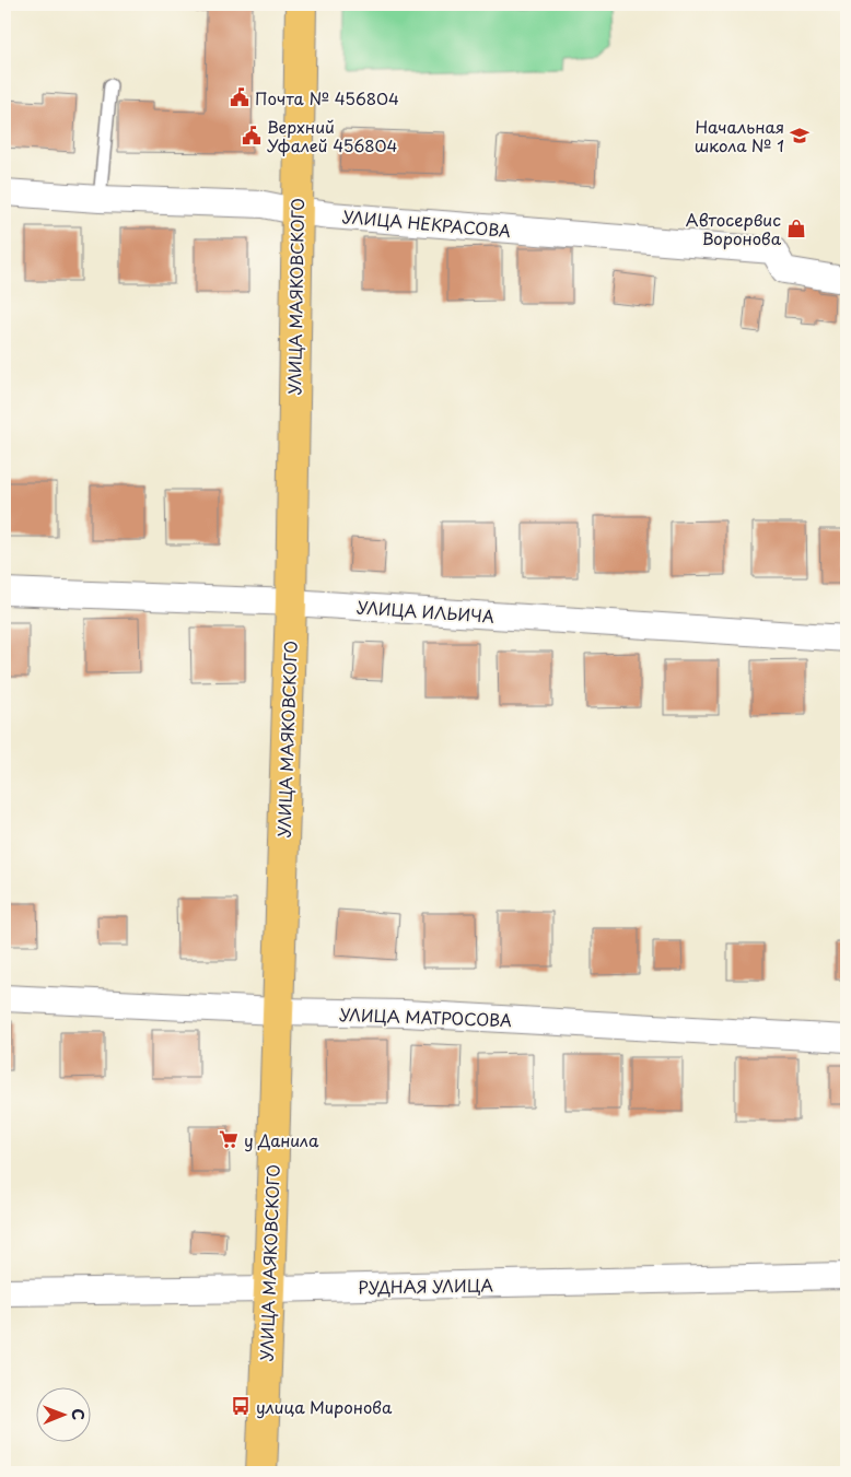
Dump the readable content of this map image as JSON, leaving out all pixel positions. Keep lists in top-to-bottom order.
{
  "streets": {
    "main road": ["УЛИЦА МАЯКОВСКОГО"],
    "street": [
      "УЛИЦА НЕКРАСОВА",
      "УЛИЦА ИЛЬИЧА",
      "УЛИЦА МАТРОСОВА",
      "РУДНАЯ УЛИЦА"
    ]
  },
  "crossings": [
    ["УЛИЦА НЕКРАСОВА", "УЛИЦА МАЯКОВСКОГО"],
    ["УЛИЦА МАЯКОВСКОГО", "УЛИЦА ИЛЬИЧА"],
    ["УЛИЦА МАЯКОВСКОГО", "УЛИЦА МАТРОСОВА"],
    ["УЛИЦА МАЯКОВСКОГО", "РУДНАЯ УЛИЦА"]
  ],
  "places": {
    "public building": ["Почта № 456804", "Верхний Уфалей 456804"],
    "school or university": ["Начальная школа № 1"],
    "shop": ["Автосервис Воронова"],
    "supermarket": ["у Данила"],
    "bus stop": ["улица Миронова"]
  },
  "north": "right"
}
